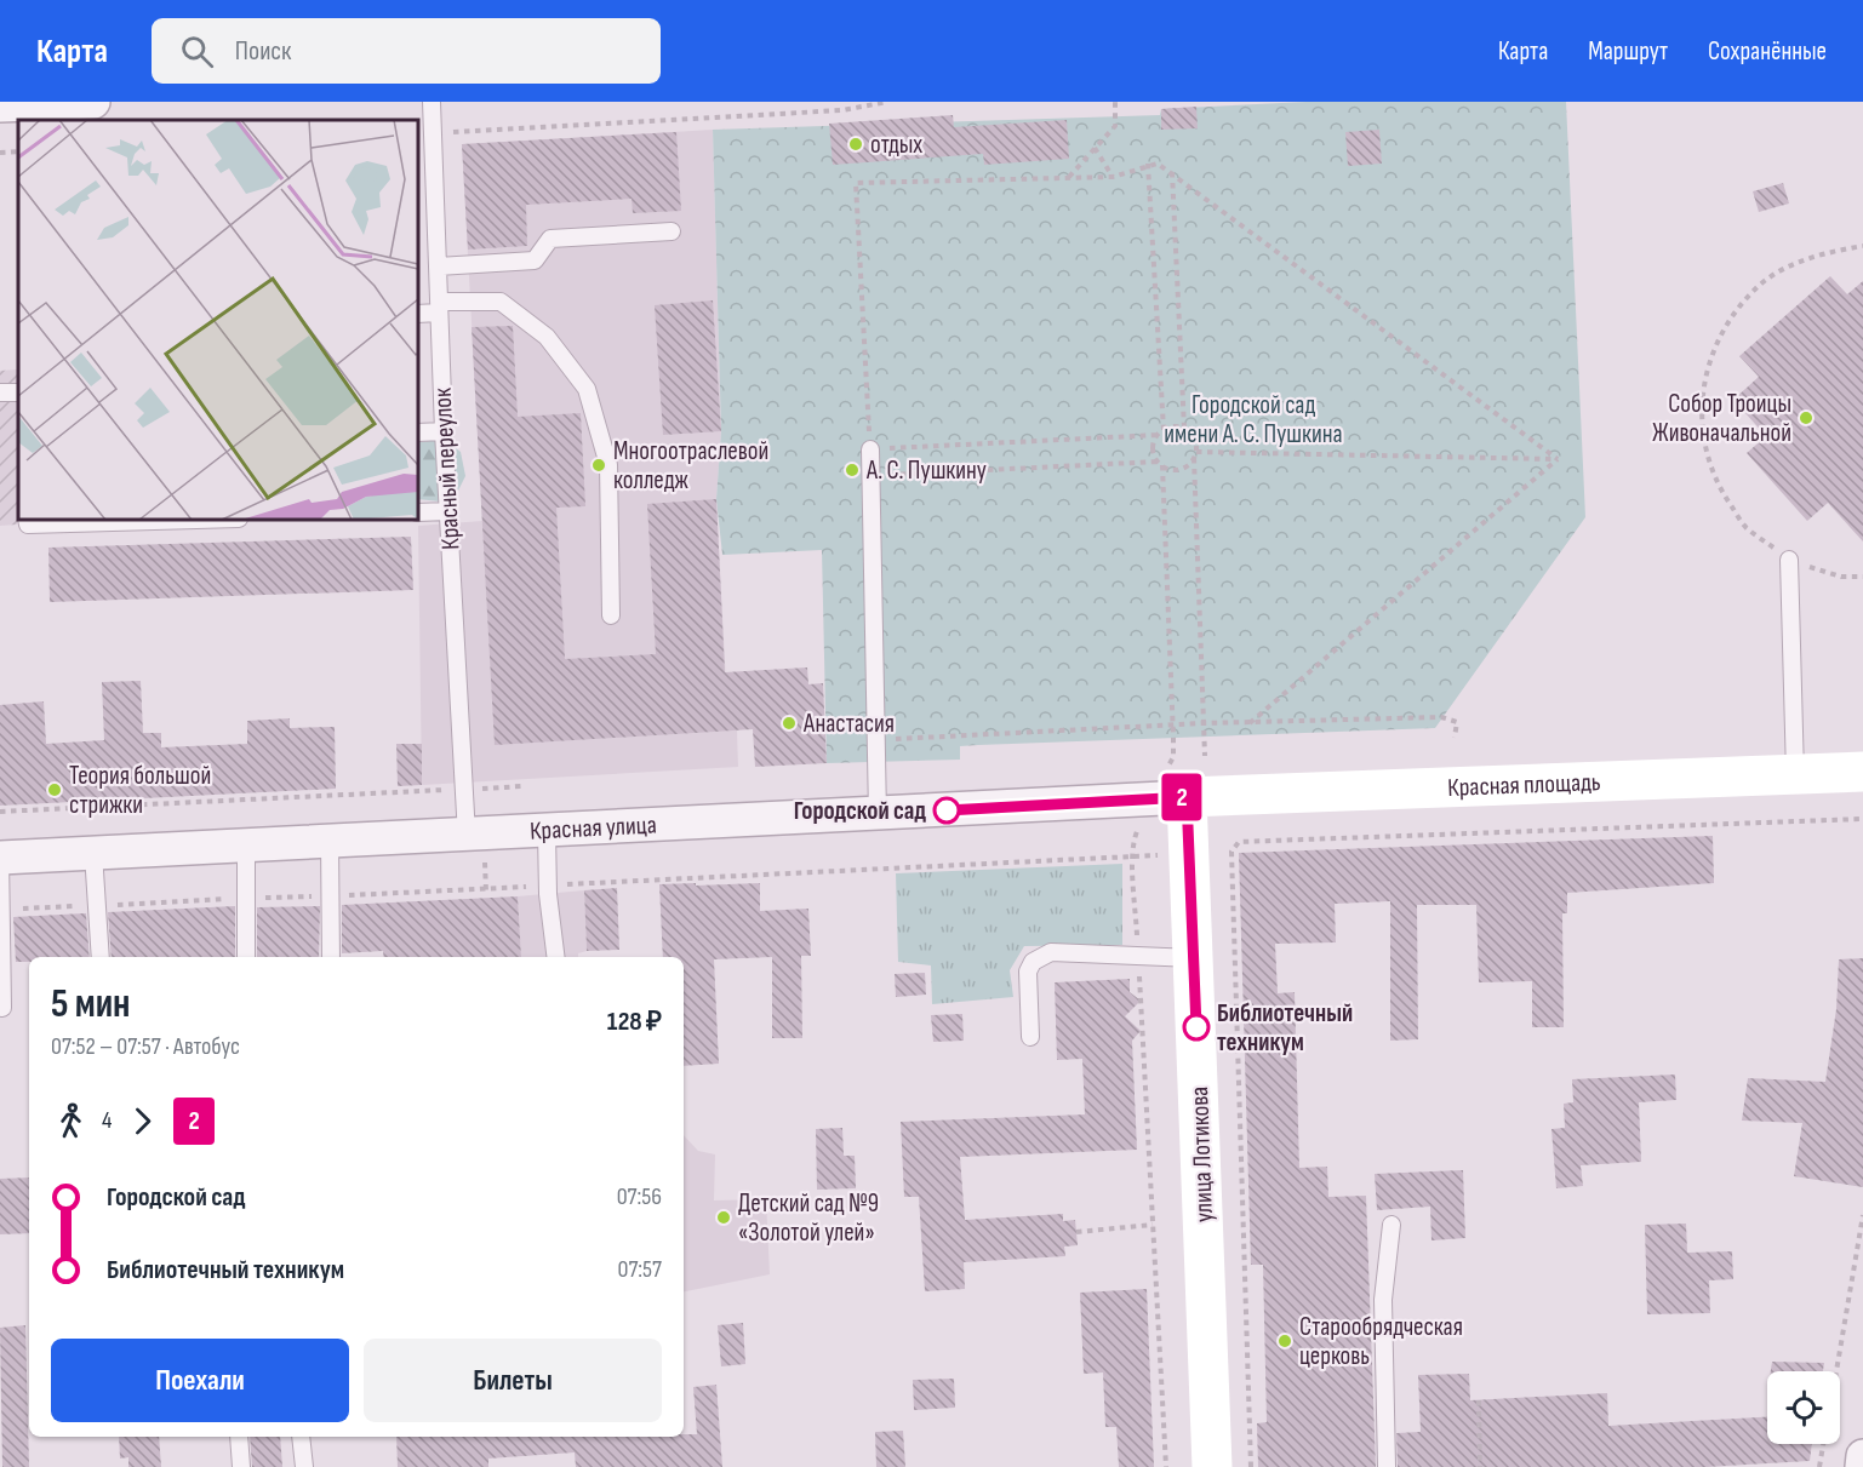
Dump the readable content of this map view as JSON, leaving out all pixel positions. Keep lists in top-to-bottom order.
{
  "streets": {
    "main road": ["Красная площадь", "улица Лотикова"],
    "street": ["Красная улица"],
    "lane": ["Красный переулок"]
  },
  "crossings": [
    ["Красный переулок", "Красная улица"],
    ["Красная площадь", "Красная улица"],
    ["Красная площадь", "улица Лотикова"],
    ["Красная улица", "улица Лотикова"]
  ],
  "parks": ["Городской сад имени А. С. Пушкина"],
  "places": [
    "отдых",
    "Собор Троицы Живоначальной",
    "Многоотраслевой колледж",
    "А. С. Пушкину",
    "Анастасия",
    "Теория большой стрижки",
    "Городской сад",
    "Библиотечный техникум",
    "Детский сад №9 «Золотой улей»",
    "Старообрядческая церковь"
  ],
  "lines": ["bus line 2"],
  "page": {
    "header": "Карта",
    "search": "Поиск",
    "nav": ["Карта", "Маршрут", "Сохранённые"],
    "on_map": "2",
    "heading": ["5 мин", "07:52 – 07:57 · Автобус", "128 ₽"],
    "legs": ["4", "2"],
    "list": [
      {
        "name": "Городской сад",
        "value": "07:56"
      },
      {
        "name": "Библиотечный техникум",
        "value": "07:57"
      }
    ],
    "buttons": ["Поехали", "Билеты"]
  }
}
